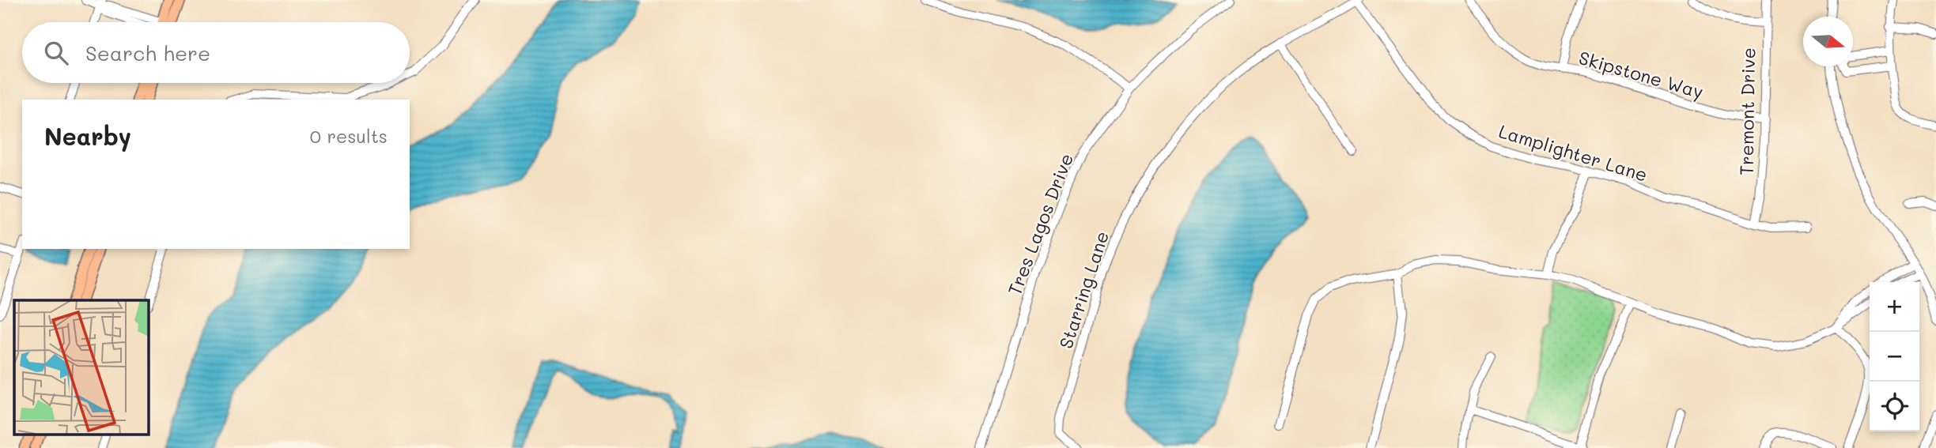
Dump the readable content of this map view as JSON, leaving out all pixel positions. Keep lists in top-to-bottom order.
{
  "streets": {
    "street": [
      "Skipstone Way",
      "Tremont Drive",
      "Lamplighter Lane",
      "Tres Lagos Drive",
      "Starring Lane"
    ]
  },
  "crossings": [
    ["Skipstone Way", "Tremont Drive"],
    ["Tremont Drive", "Lamplighter Lane"],
    ["Lamplighter Lane", "Starring Lane"]
  ],
  "north": "right",
  "page": {
    "search": "Search here",
    "heading": ["Nearby", "0 results"],
    "map_buttons": ["+", "−"]
  }
}
